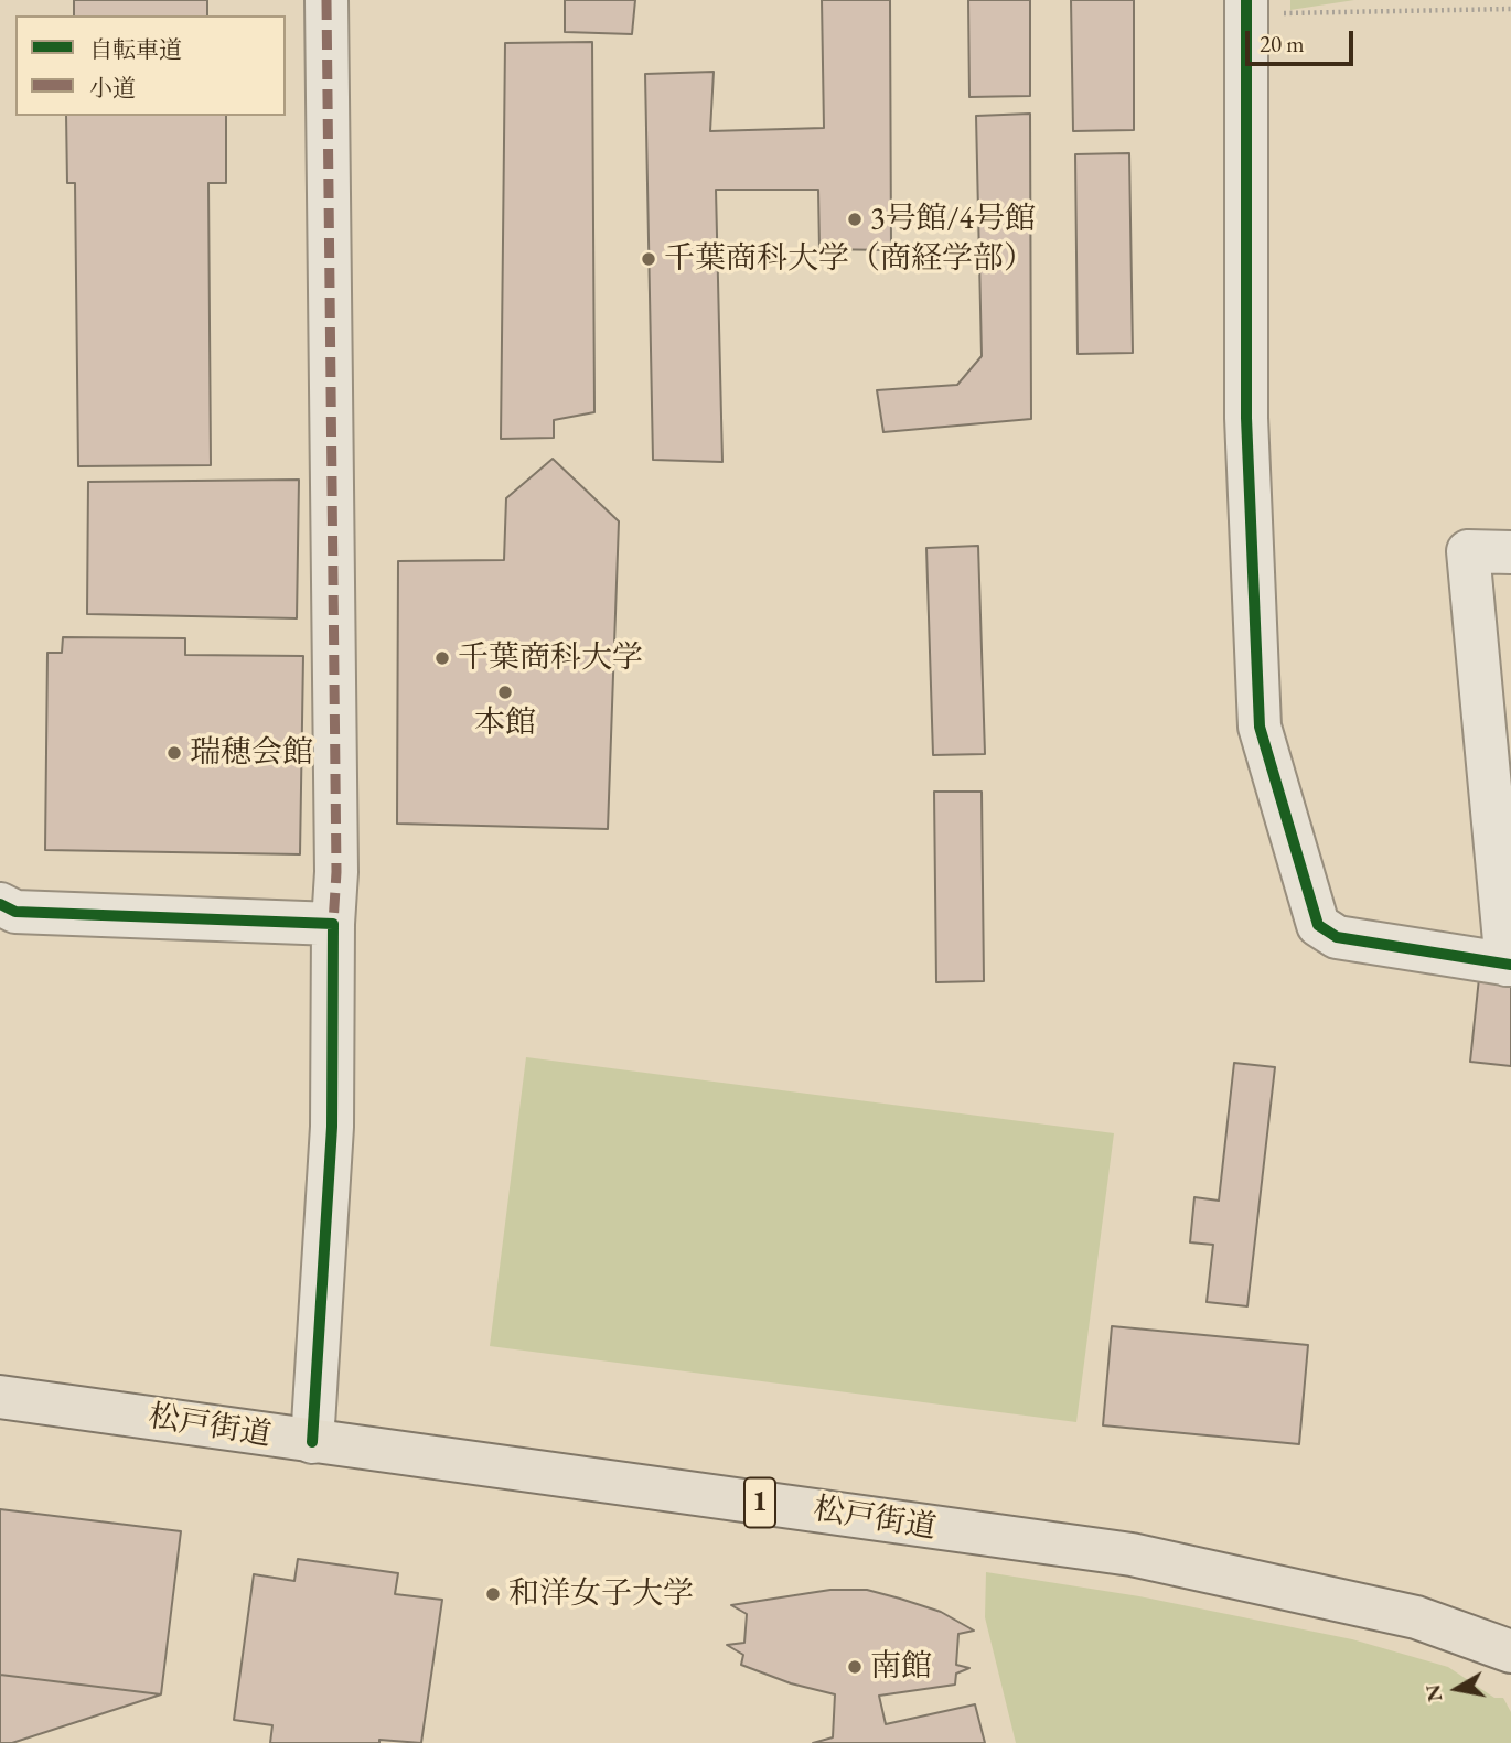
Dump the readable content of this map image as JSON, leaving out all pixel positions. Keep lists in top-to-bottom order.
{
  "streets": {
    "main road": ["松戸街道", "1"]
  },
  "places": [
    "3号館/4号館",
    "千葉商科大学（商経学部）",
    "千葉商科大学",
    "本館",
    "瑞穂会館",
    "和洋女子大学",
    "南館"
  ],
  "legend": ["自転車道", "小道"],
  "scale_bar": "20 m",
  "north": "left"
}
